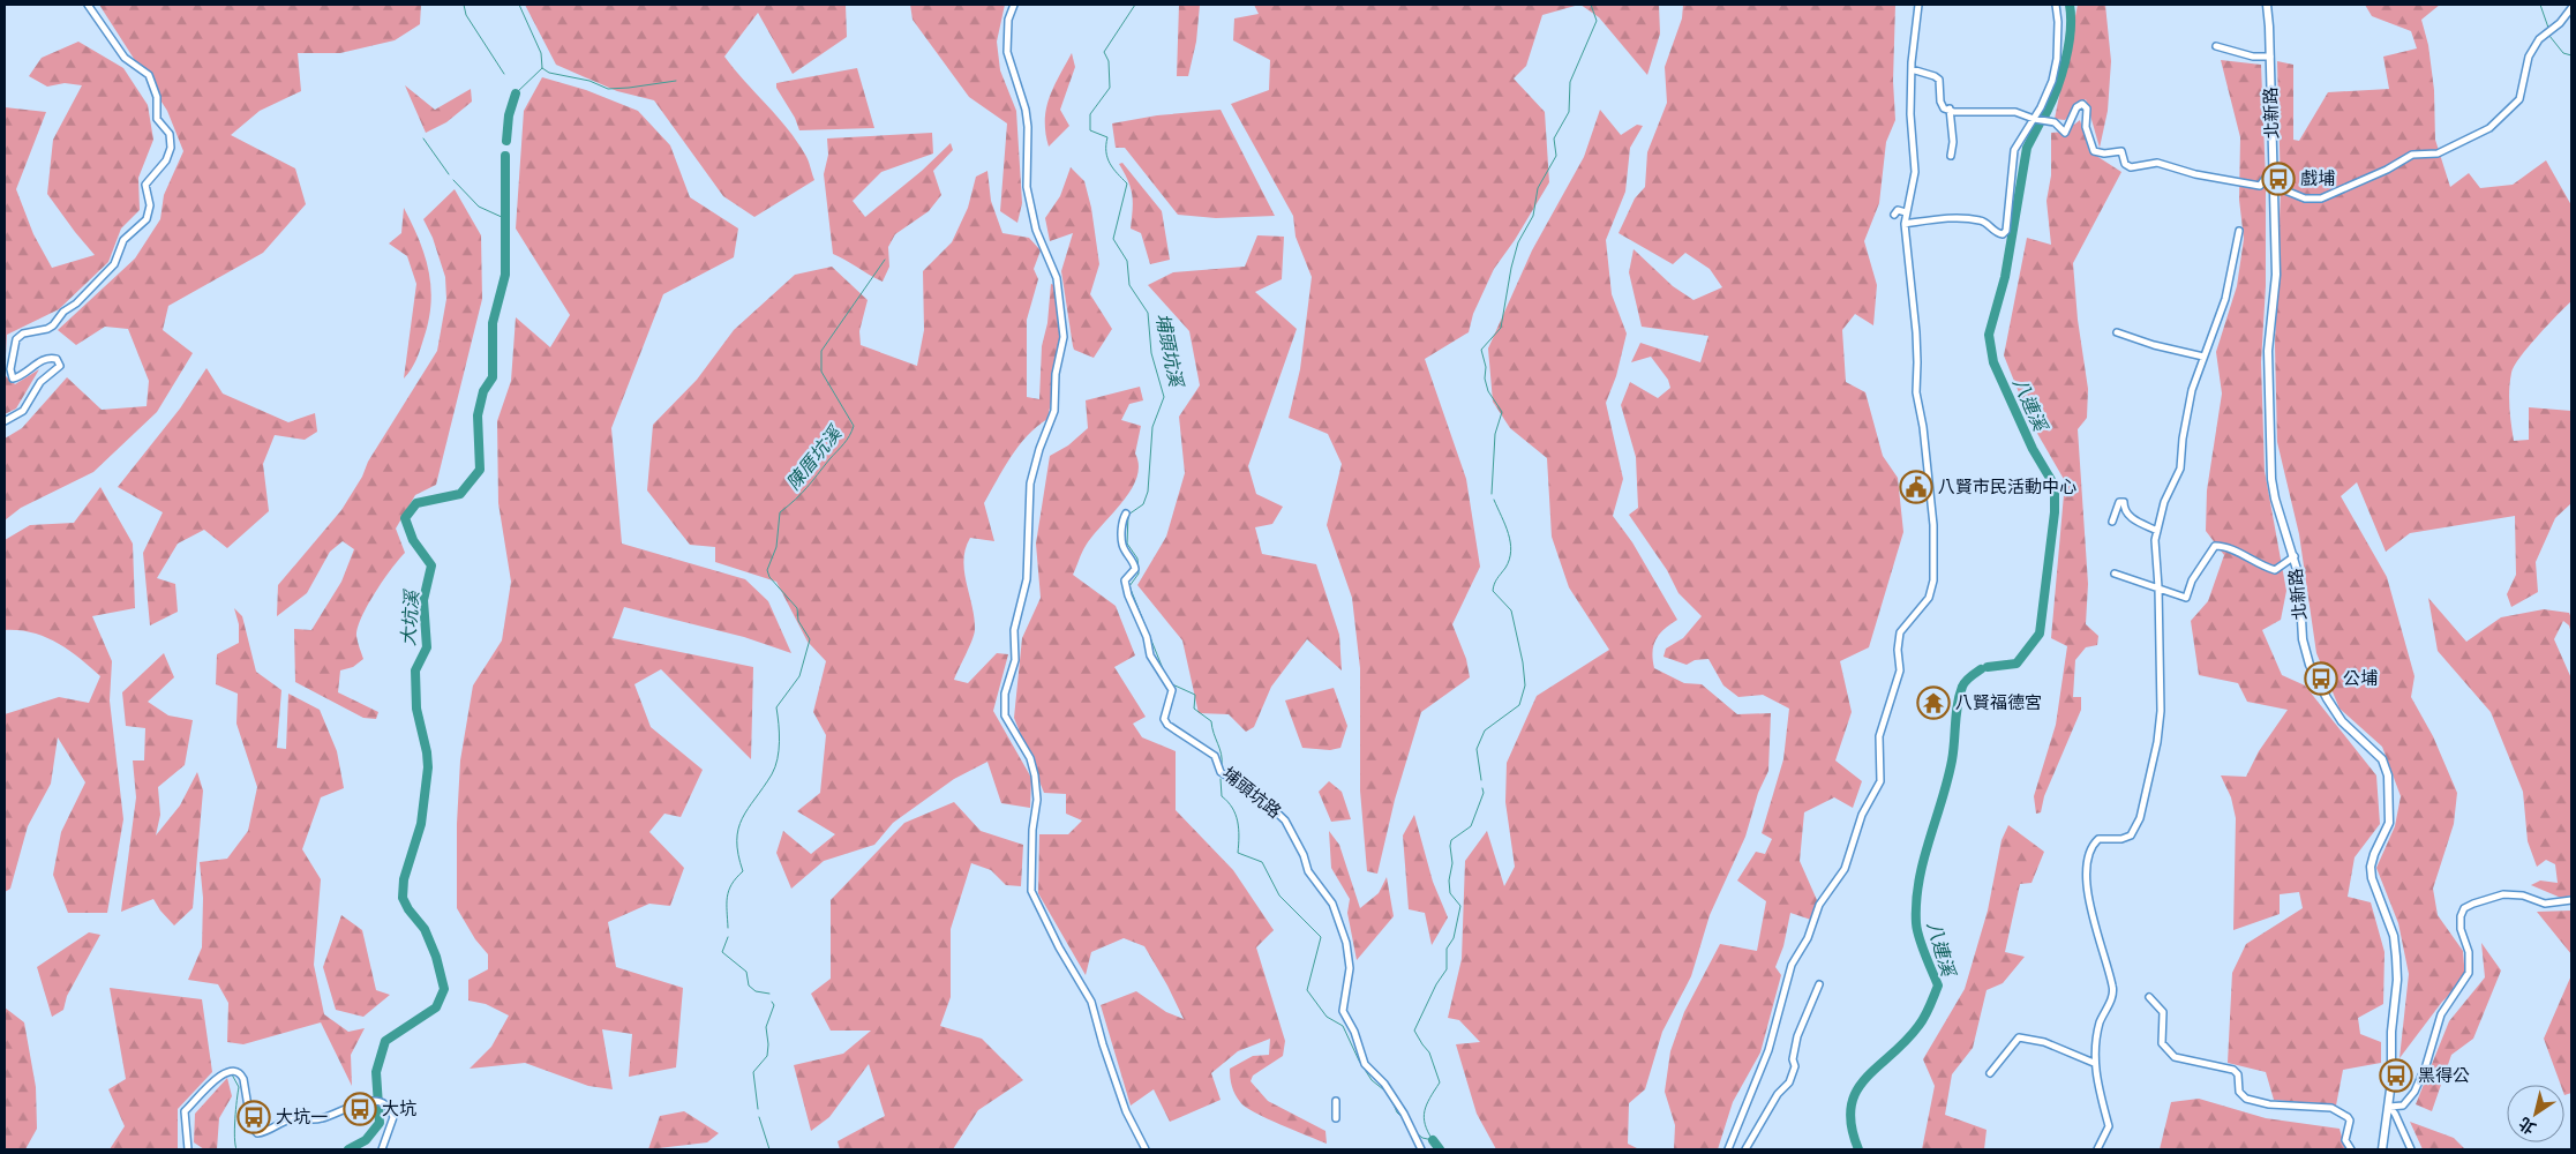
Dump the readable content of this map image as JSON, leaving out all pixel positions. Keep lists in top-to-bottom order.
{
  "streets": {
    "main road": ["北新路"],
    "street": ["埔頭坑路"]
  },
  "water": [
    "埔頭坑溪",
    "八連溪",
    "陳厝坑溪",
    "大坑溪"
  ],
  "places": {
    "bus stop": [
      "戲埔",
      "公埔",
      "黑得公",
      "大坑",
      "大坑一"
    ],
    "public building": ["八賢市民活動中心"],
    "temple": ["八賢福德宮"]
  },
  "north": "bottom left"
}
